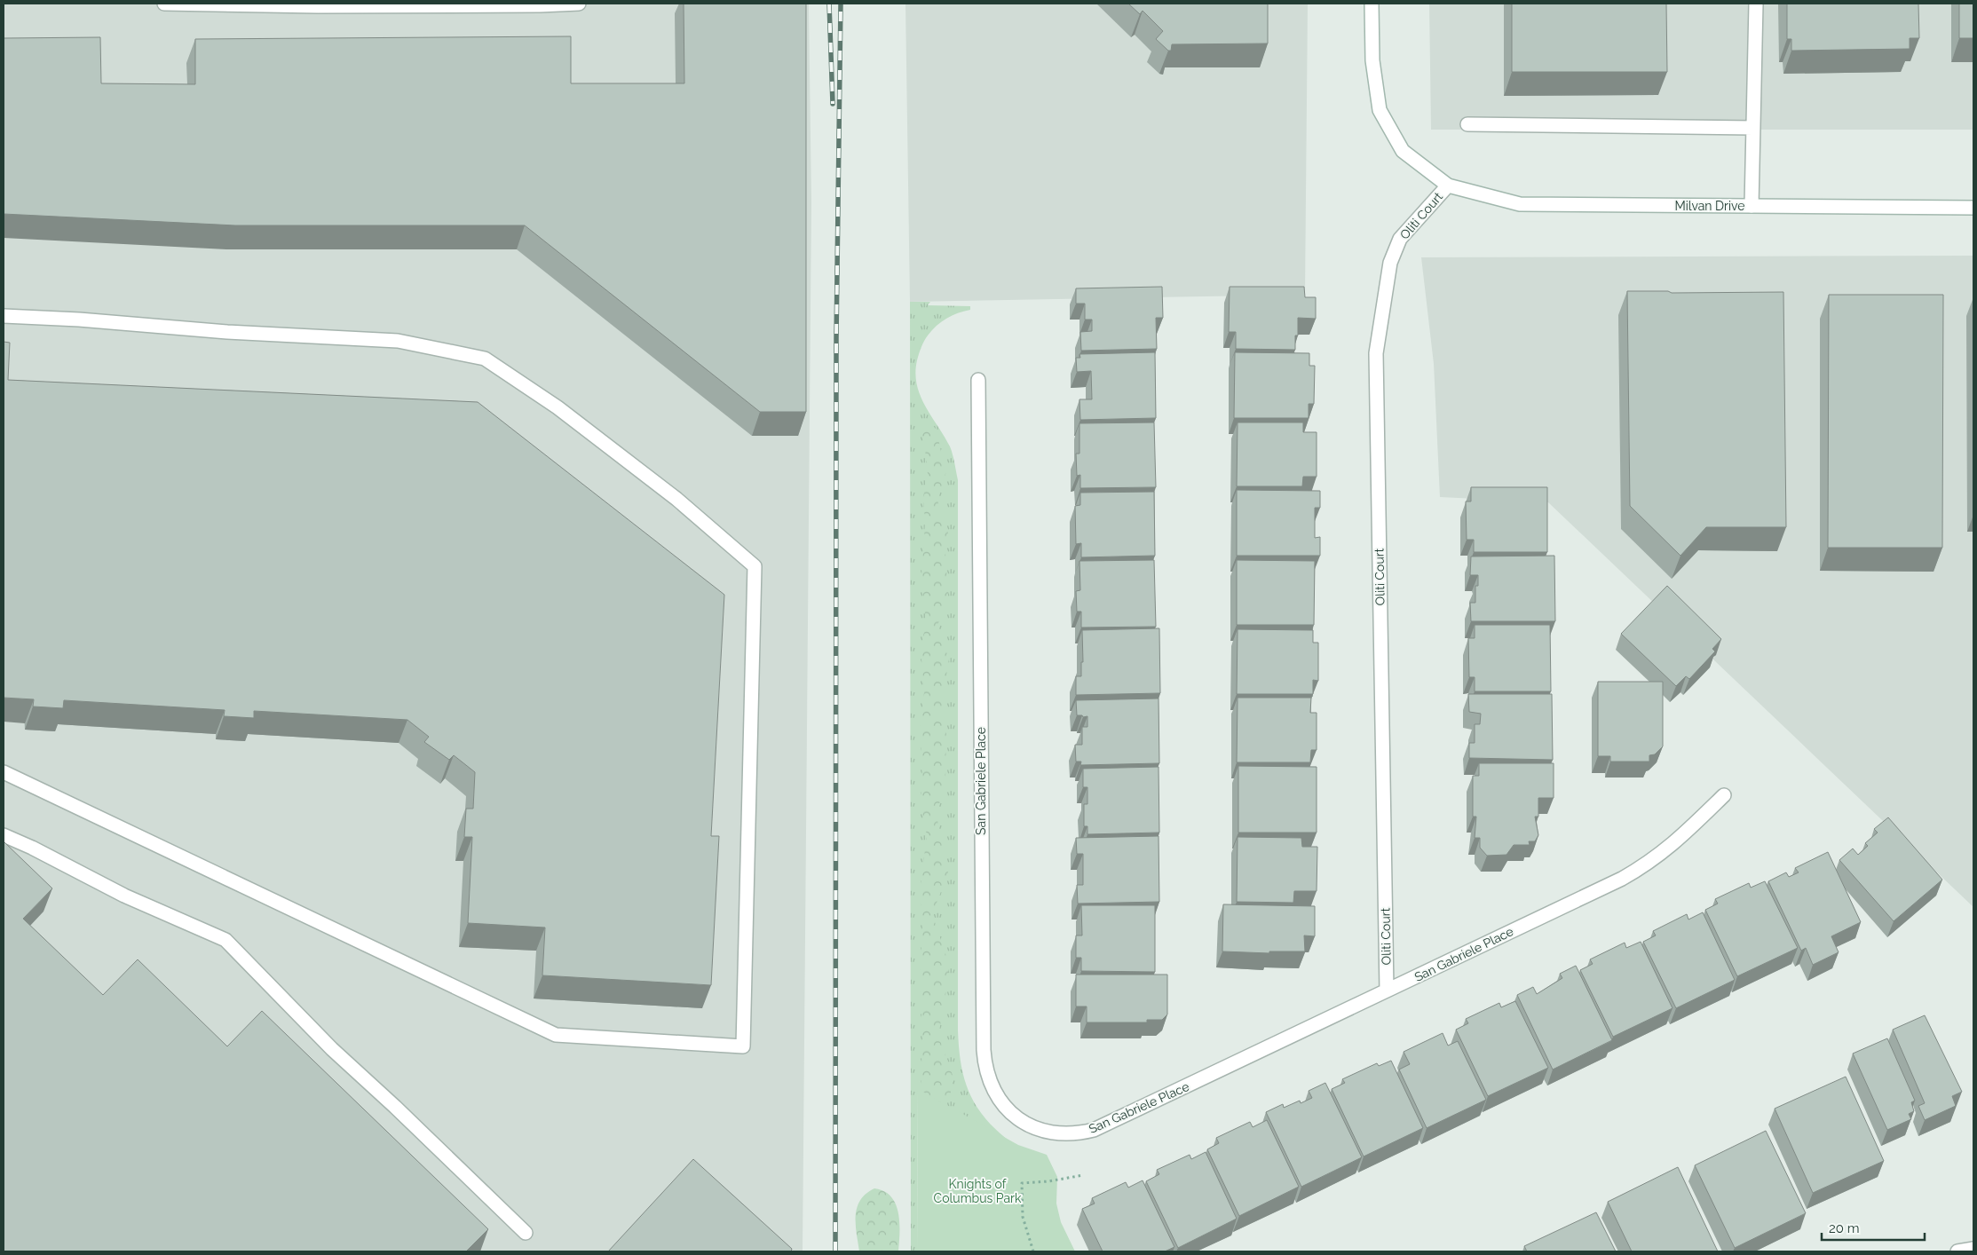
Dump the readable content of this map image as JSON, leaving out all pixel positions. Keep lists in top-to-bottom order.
{
  "streets": {
    "street": ["Milvan Drive", "Oliti Court", "San Gabriele Place"]
  },
  "crossings": [
    ["Milvan Drive", "Oliti Court"],
    ["Oliti Court", "San Gabriele Place"]
  ],
  "parks": ["Knights of Columbus Park"],
  "scale_bar": "20 m"
}
